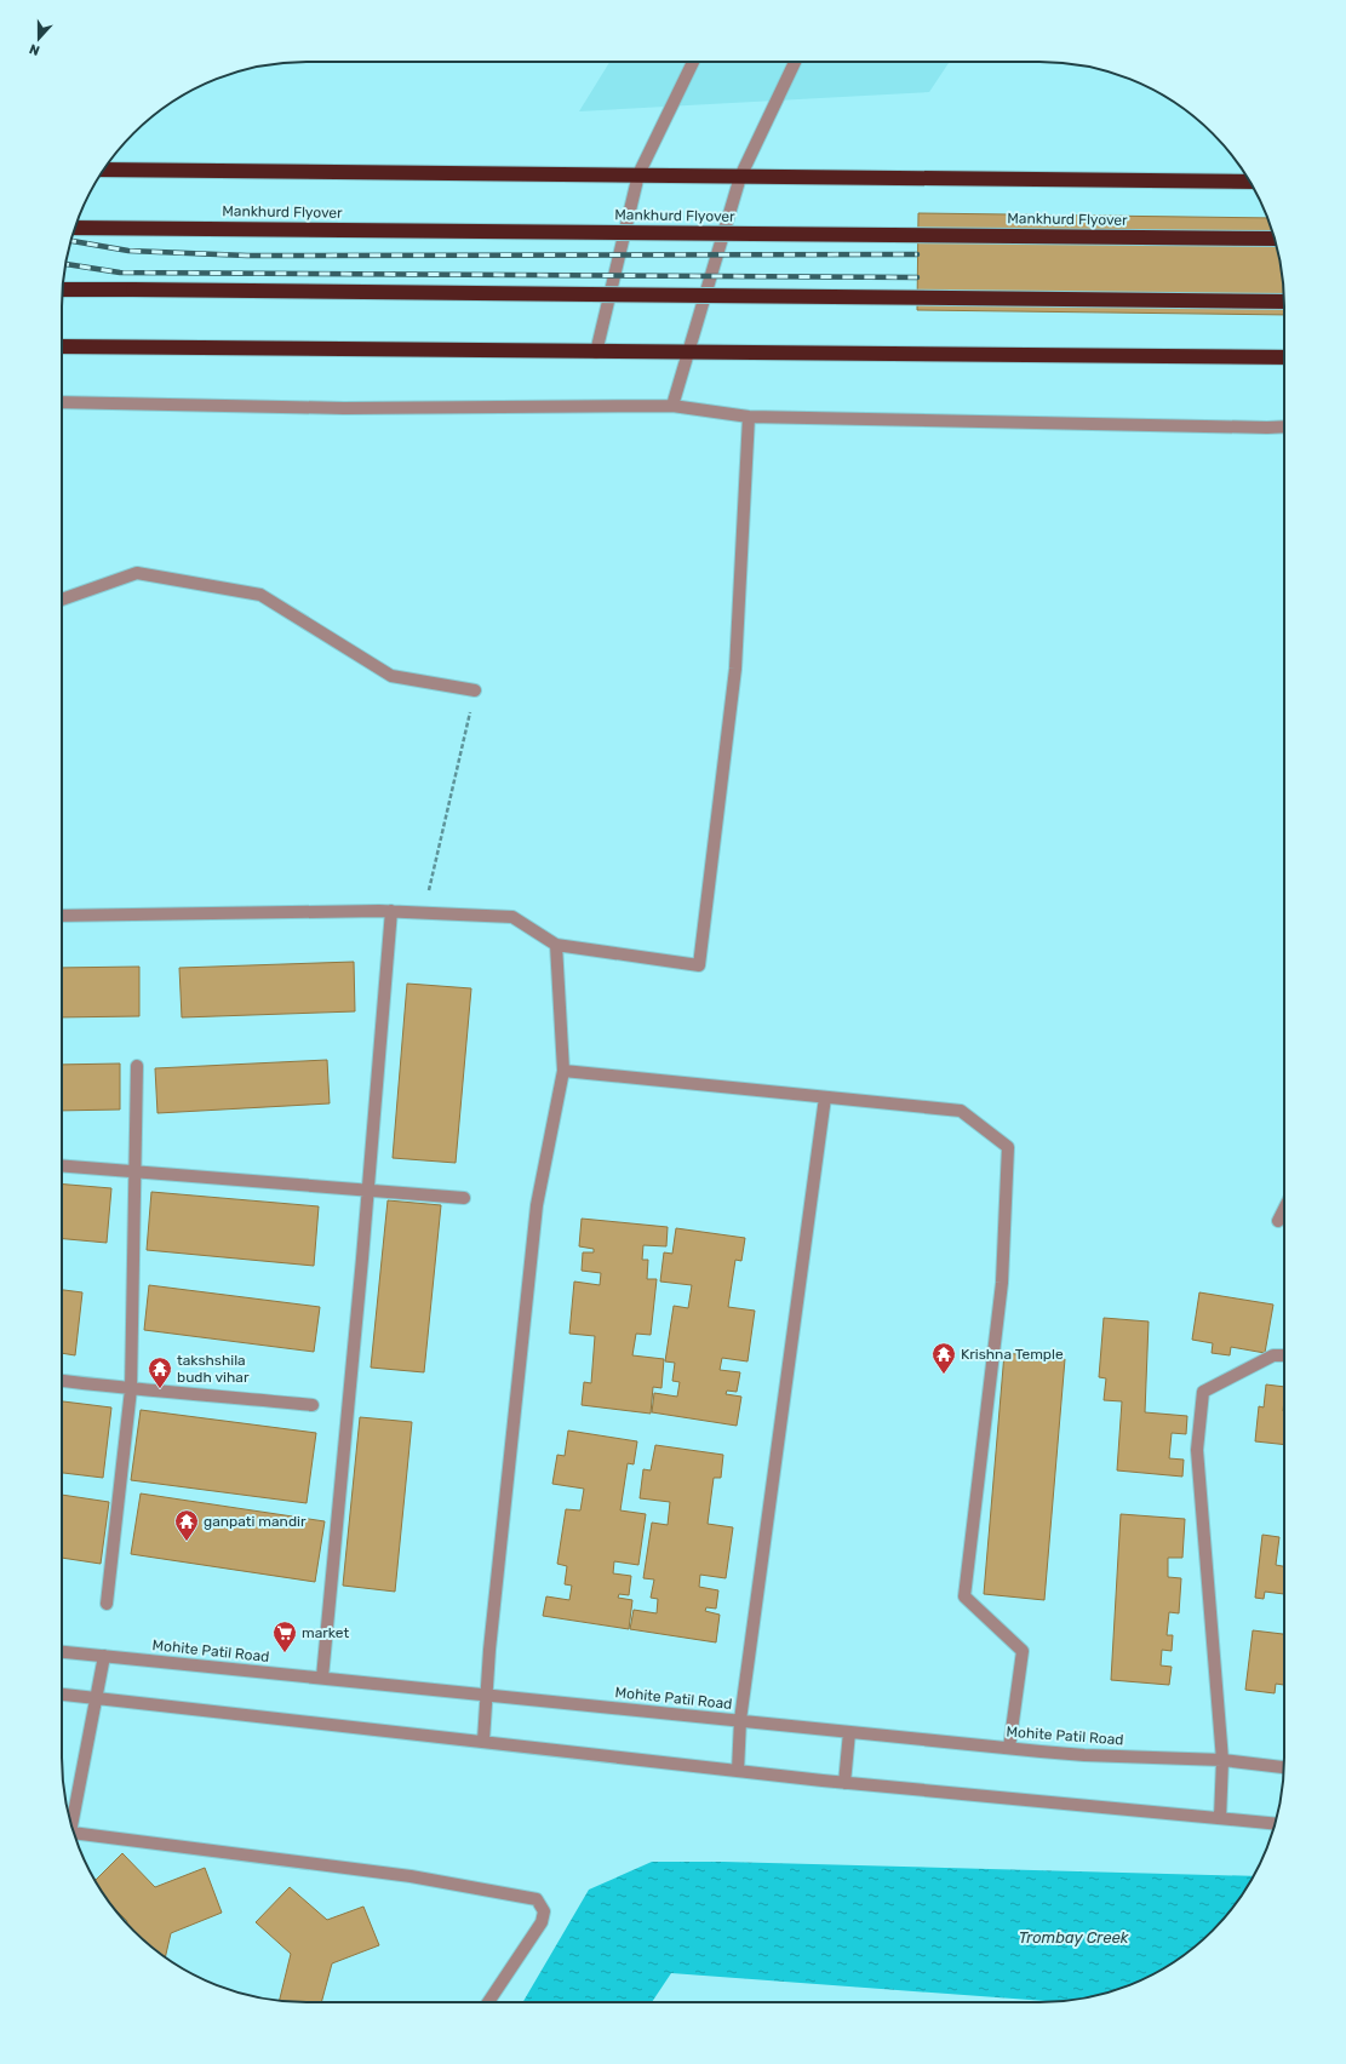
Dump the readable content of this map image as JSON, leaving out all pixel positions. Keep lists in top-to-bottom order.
{
  "streets": {
    "highway": ["Mankhurd Flyover"],
    "street": ["Mohite Patil Road"]
  },
  "water": ["Trombay Creek"],
  "places": {
    "temple": ["Krishna Temple", "takshshila budh vihar", "ganpati mandir"],
    "supermarket": ["market"]
  },
  "north": "bottom"
}
